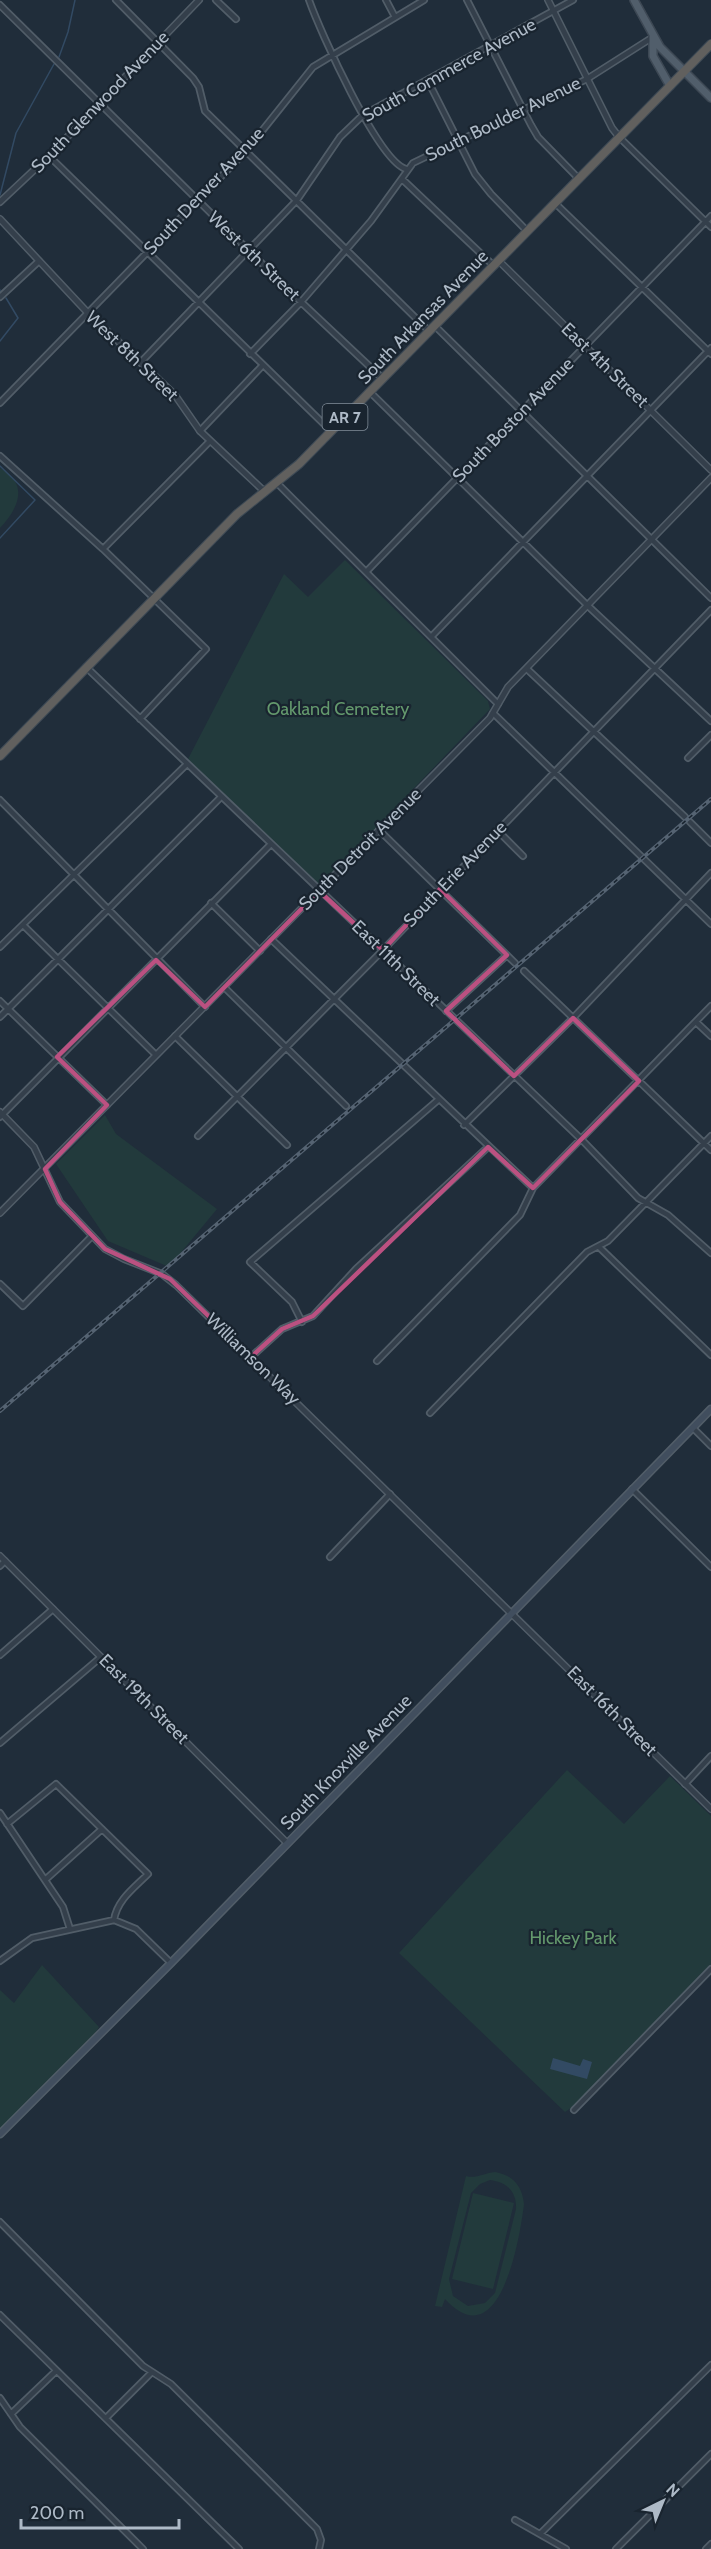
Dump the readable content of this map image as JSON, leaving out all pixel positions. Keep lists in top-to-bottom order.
{
  "streets": {
    "highway": ["South Arkansas Avenue", "AR 7"],
    "main road": ["South Knoxville Avenue"],
    "street": [
      "South Commerce Avenue",
      "South Glenwood Avenue",
      "South Boulder Avenue",
      "South Denver Avenue",
      "West 6th Street",
      "West 8th Street",
      "East 4th Street",
      "South Boston Avenue",
      "South Detroit Avenue",
      "South Erie Avenue",
      "East 11th Street",
      "Williamson Way",
      "East 19th Street",
      "East 16th Street"
    ]
  },
  "crossings": [
    ["South Commerce Avenue", "West 6th Street"],
    ["South Commerce Avenue", "West 8th Street"],
    ["South Glenwood Avenue", "West 6th Street"],
    ["South Boulder Avenue", "West 6th Street"],
    ["South Denver Avenue", "West 6th Street"],
    ["South Denver Avenue", "West 8th Street"],
    ["West 6th Street", "South Arkansas Avenue"],
    ["South Arkansas Avenue", "West 8th Street"],
    ["South Arkansas Avenue", "East 4th Street"],
    ["South Arkansas Avenue", "AR 7"],
    ["South Arkansas Avenue", "East 11th Street"],
    ["East 4th Street", "South Boston Avenue"],
    ["South Detroit Avenue", "East 11th Street"],
    ["South Detroit Avenue", "Williamson Way"],
    ["South Erie Avenue", "East 11th Street"],
    ["Williamson Way", "East 16th Street"],
    ["Williamson Way", "South Knoxville Avenue"],
    ["East 19th Street", "South Knoxville Avenue"],
    ["East 16th Street", "South Knoxville Avenue"]
  ],
  "parks": ["Oakland Cemetery", "Hickey Park"],
  "scale_bar": "200 m",
  "north": "top right"
}
